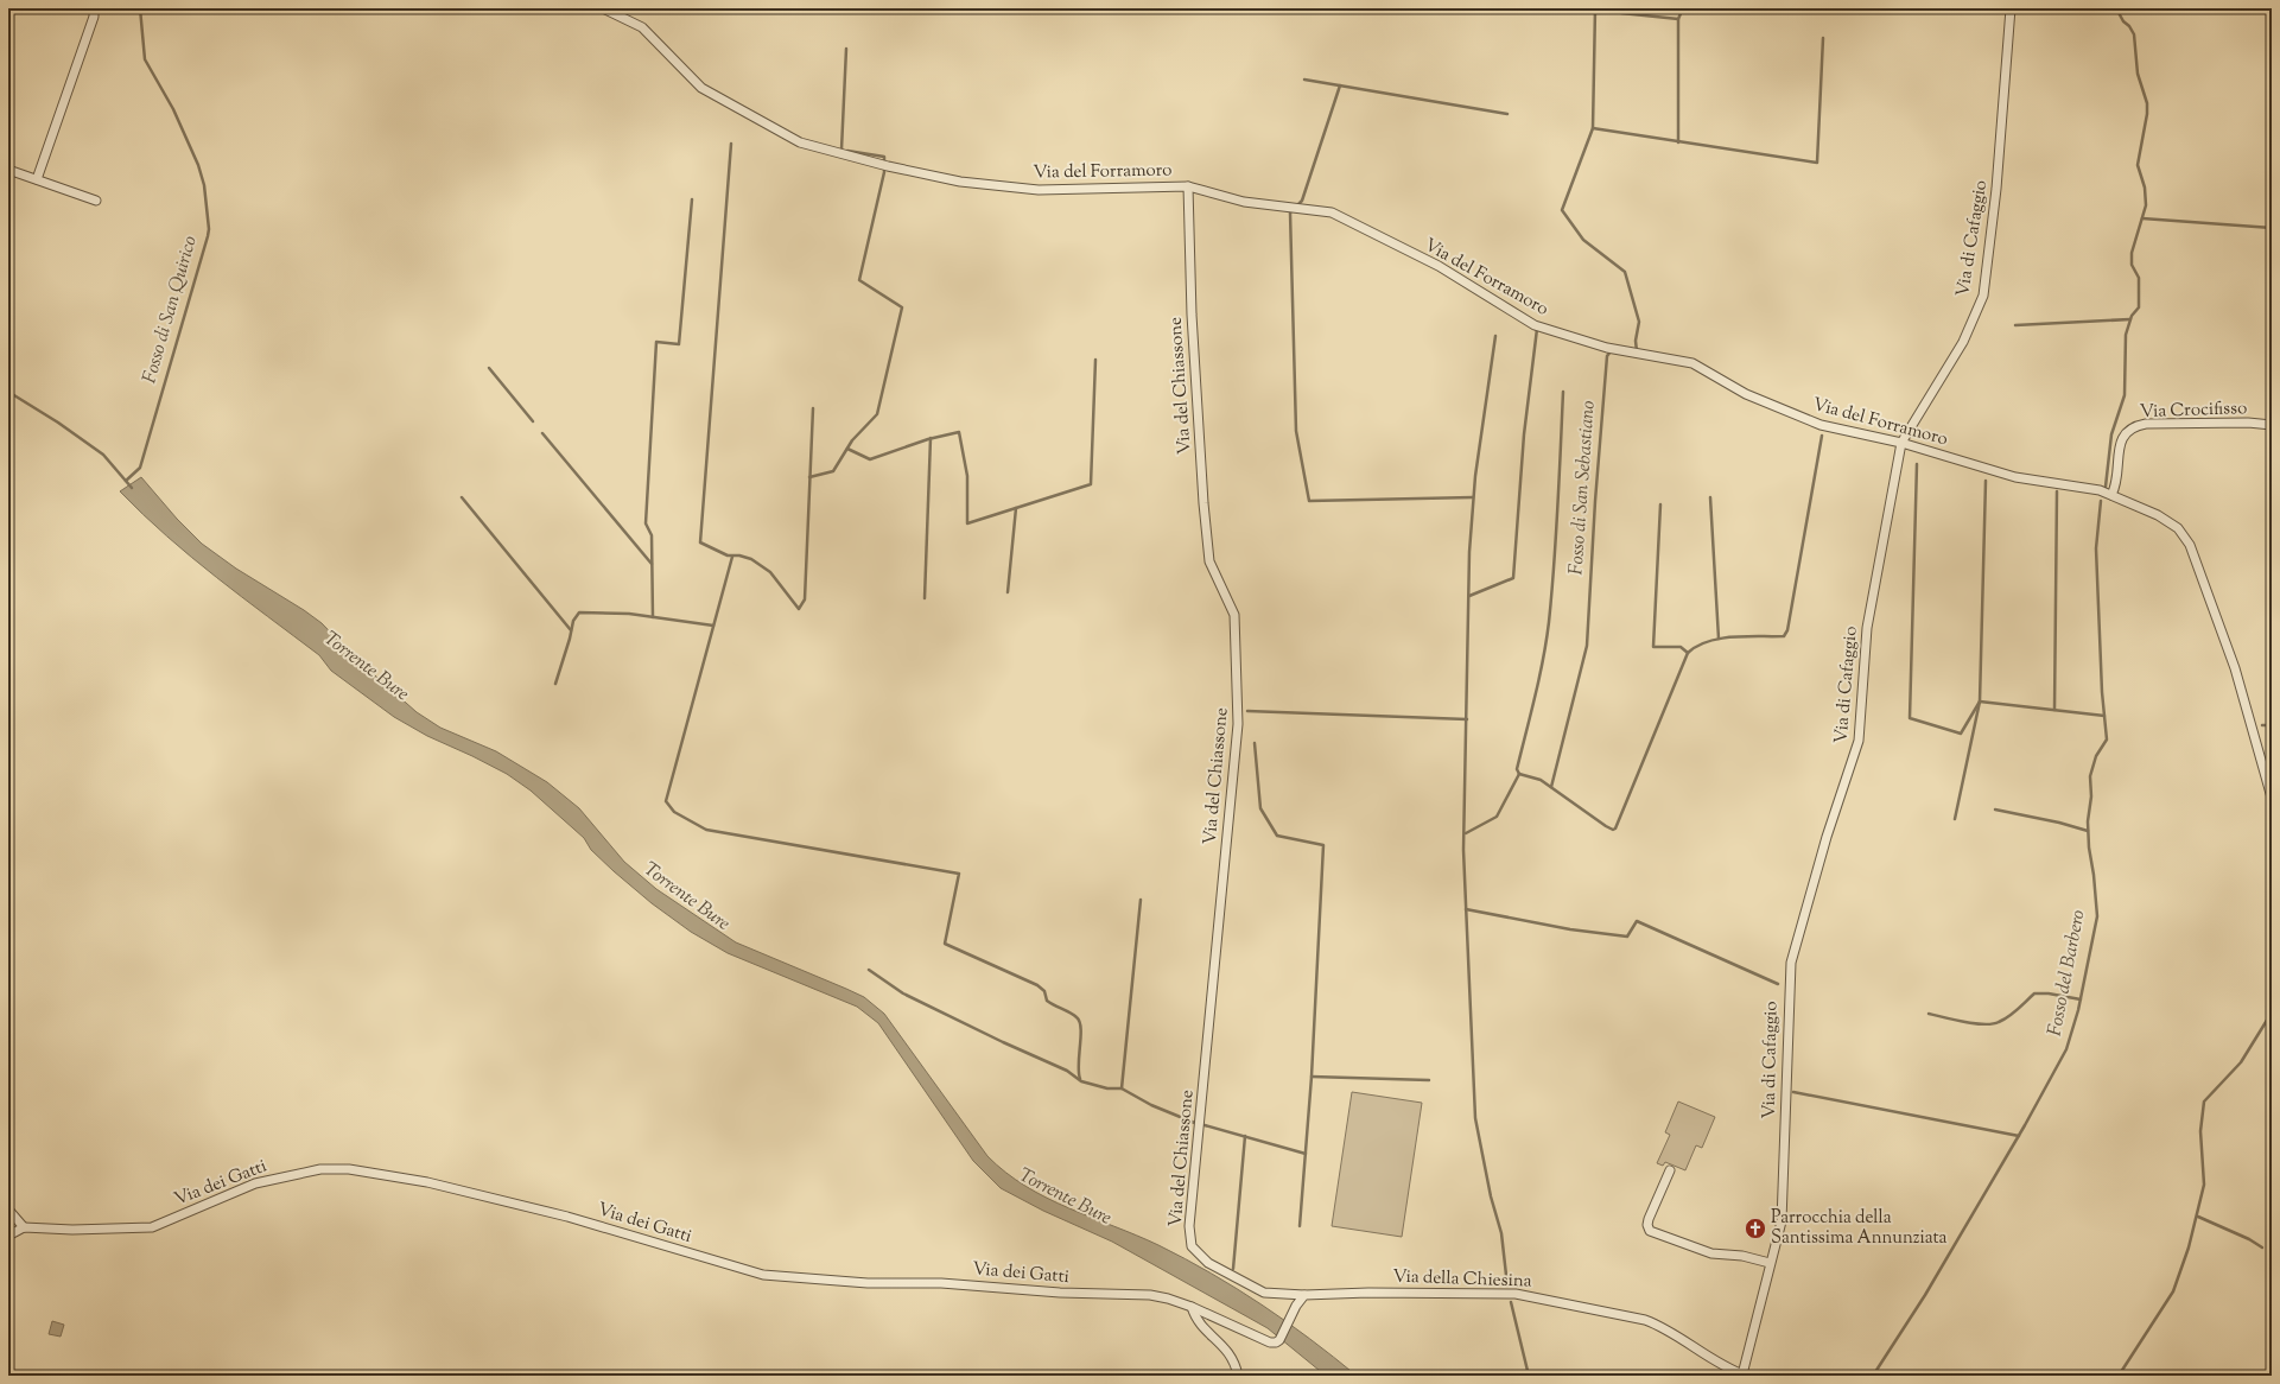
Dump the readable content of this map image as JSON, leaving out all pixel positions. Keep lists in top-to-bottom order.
{
  "streets": {
    "street": [
      "Via del Forramoro",
      "Via di Cafaggio",
      "Via del Chiassone",
      "Via Crocifisso",
      "Via dei Gatti",
      "Via della Chiesina"
    ]
  },
  "crossings": [
    ["Via del Forramoro", "Via di Cafaggio"],
    ["Via del Forramoro", "Via del Chiassone"],
    ["Via del Forramoro", "Via Crocifisso"],
    ["Via di Cafaggio", "Via della Chiesina"],
    ["Via del Chiassone", "Via dei Gatti"],
    ["Via del Chiassone", "Via della Chiesina"],
    ["Via dei Gatti", "Via della Chiesina"]
  ],
  "water": [
    "Fosso di San Quirico",
    "Fosso di San Sebastiano",
    "Torrente Bure",
    "Fosso del Barbero"
  ],
  "places": {
    "church": ["Parrocchia della Santissima Annunziata"]
  }
}
